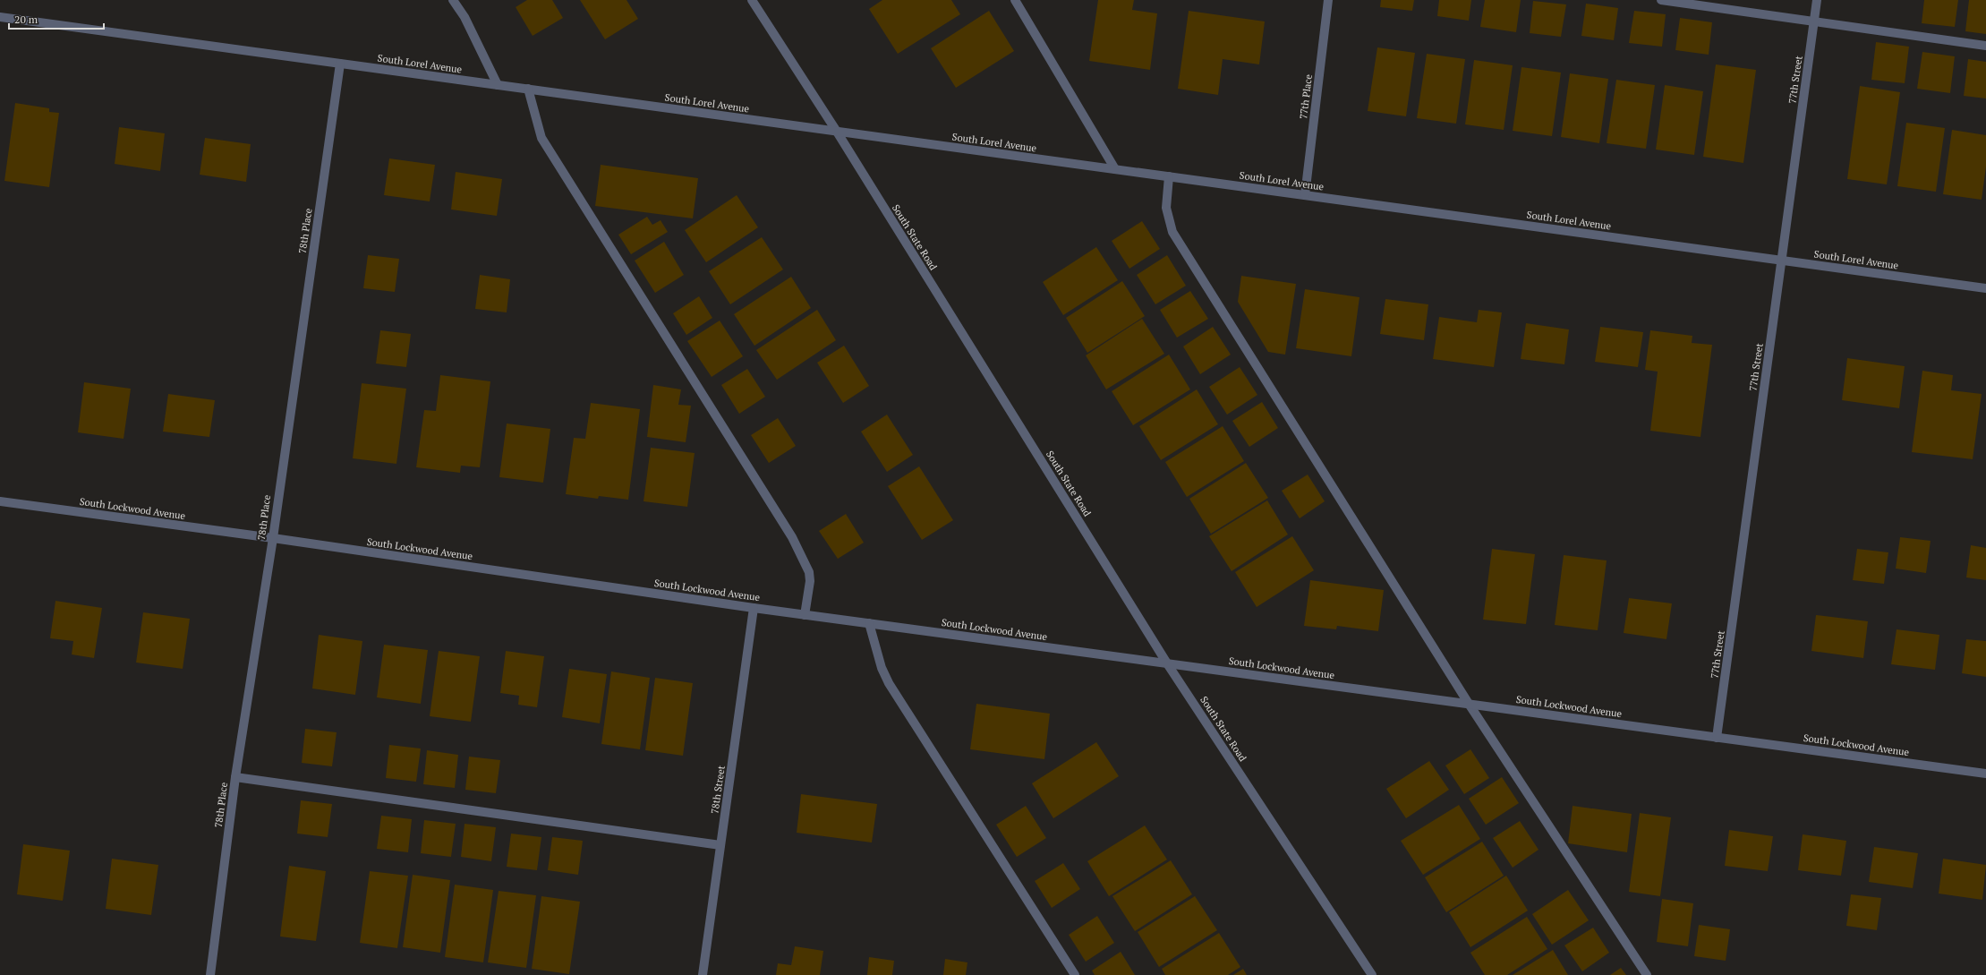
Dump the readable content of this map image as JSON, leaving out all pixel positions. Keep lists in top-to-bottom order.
{
  "streets": {
    "street": [
      "South Lorel Avenue",
      "77th Street",
      "77th Place",
      "78th Place",
      "South State Road",
      "South Lockwood Avenue",
      "78th Street"
    ]
  },
  "crossings": [
    ["South Lorel Avenue", "77th Street"],
    ["South Lorel Avenue", "77th Place"],
    ["South Lorel Avenue", "78th Place"],
    ["South Lorel Avenue", "South State Road"],
    ["77th Street", "South Lockwood Avenue"],
    ["78th Place", "South Lockwood Avenue"],
    ["South State Road", "South Lockwood Avenue"],
    ["South Lockwood Avenue", "78th Street"]
  ],
  "scale_bar": "20 m"
}
